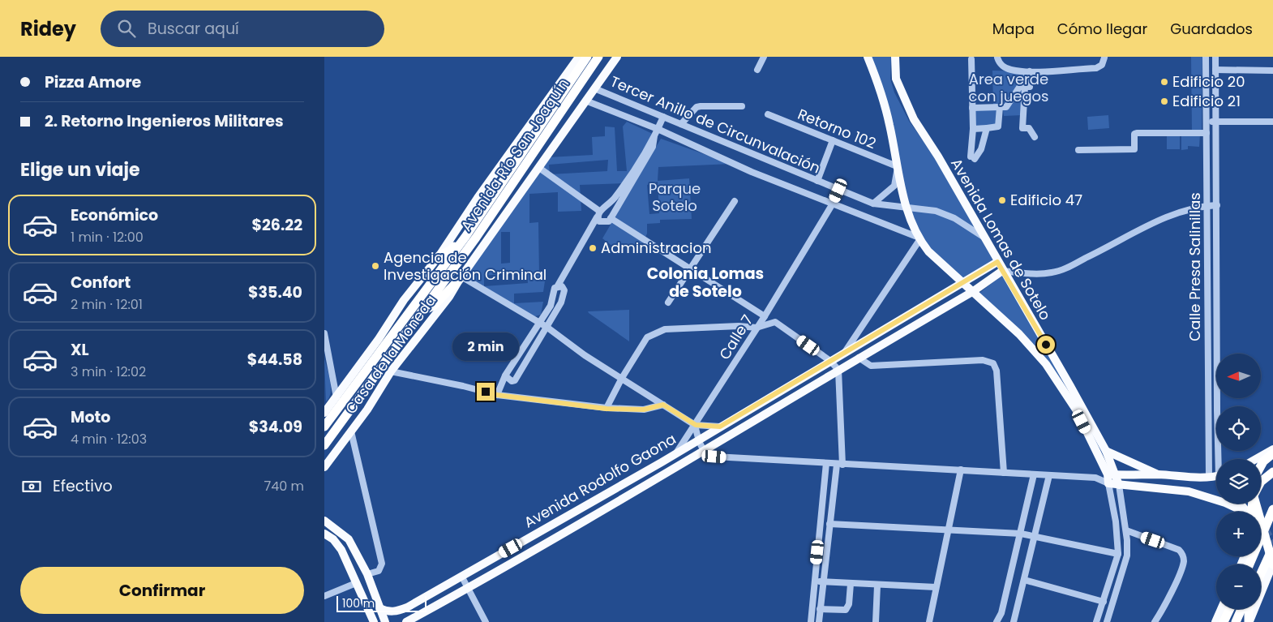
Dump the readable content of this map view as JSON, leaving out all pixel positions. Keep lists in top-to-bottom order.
{
  "streets": {
    "highway": ["Avenida Río San Joaquín"],
    "main road": ["Avenida Lomas de Sotelo", "Casa de la Moneda", "Avenida Rodolfo Gaona"],
    "street": [
      "Tercer Anillo de Circunvalación",
      "Retorno 102",
      "Calle Presa Salinillas",
      "Calle 7"
    ]
  },
  "crossings": [
    ["Tercer Anillo de Circunvalación", "Avenida Lomas de Sotelo"],
    ["Tercer Anillo de Circunvalación", "Calle 7"],
    ["Tercer Anillo de Circunvalación", "Casa de la Moneda"],
    ["Retorno 102", "Avenida Lomas de Sotelo"],
    ["Avenida Lomas de Sotelo", "Avenida Rodolfo Gaona"],
    ["Calle 7", "Avenida Rodolfo Gaona"]
  ],
  "districts": ["Colonia Lomas de Sotelo"],
  "parks": ["Area verde con juegos", "Parque Sotelo"],
  "places": [
    "Edificio 20",
    "Edificio 21",
    "Edificio 47",
    "Administracion",
    "Agencia de Investigación Criminal"
  ],
  "scale_bar": "100 m",
  "north": "left",
  "page": {
    "header": "Ridey",
    "search": "Buscar aquí",
    "nav": ["Mapa", "Cómo llegar", "Guardados"],
    "banner": ["Pizza Amore", "2. Retorno Ingenieros Militares"],
    "heading": "Elige un viaje",
    "list": [
      {
        "name": "Económico",
        "note": "1 min · 12:00",
        "value": "$26.22"
      },
      {
        "name": "Confort",
        "note": "2 min · 12:01",
        "value": "$35.40"
      },
      {
        "name": "XL",
        "note": "3 min · 12:02",
        "value": "$44.58"
      },
      {
        "name": "Moto",
        "note": "4 min · 12:03",
        "value": "$34.09"
      }
    ],
    "bubble": "2 min",
    "map_buttons": ["+", "−"],
    "pay": ["Efectivo", "740 m"],
    "buttons": "Confirmar",
    "scale": "100 m"
  }
}
